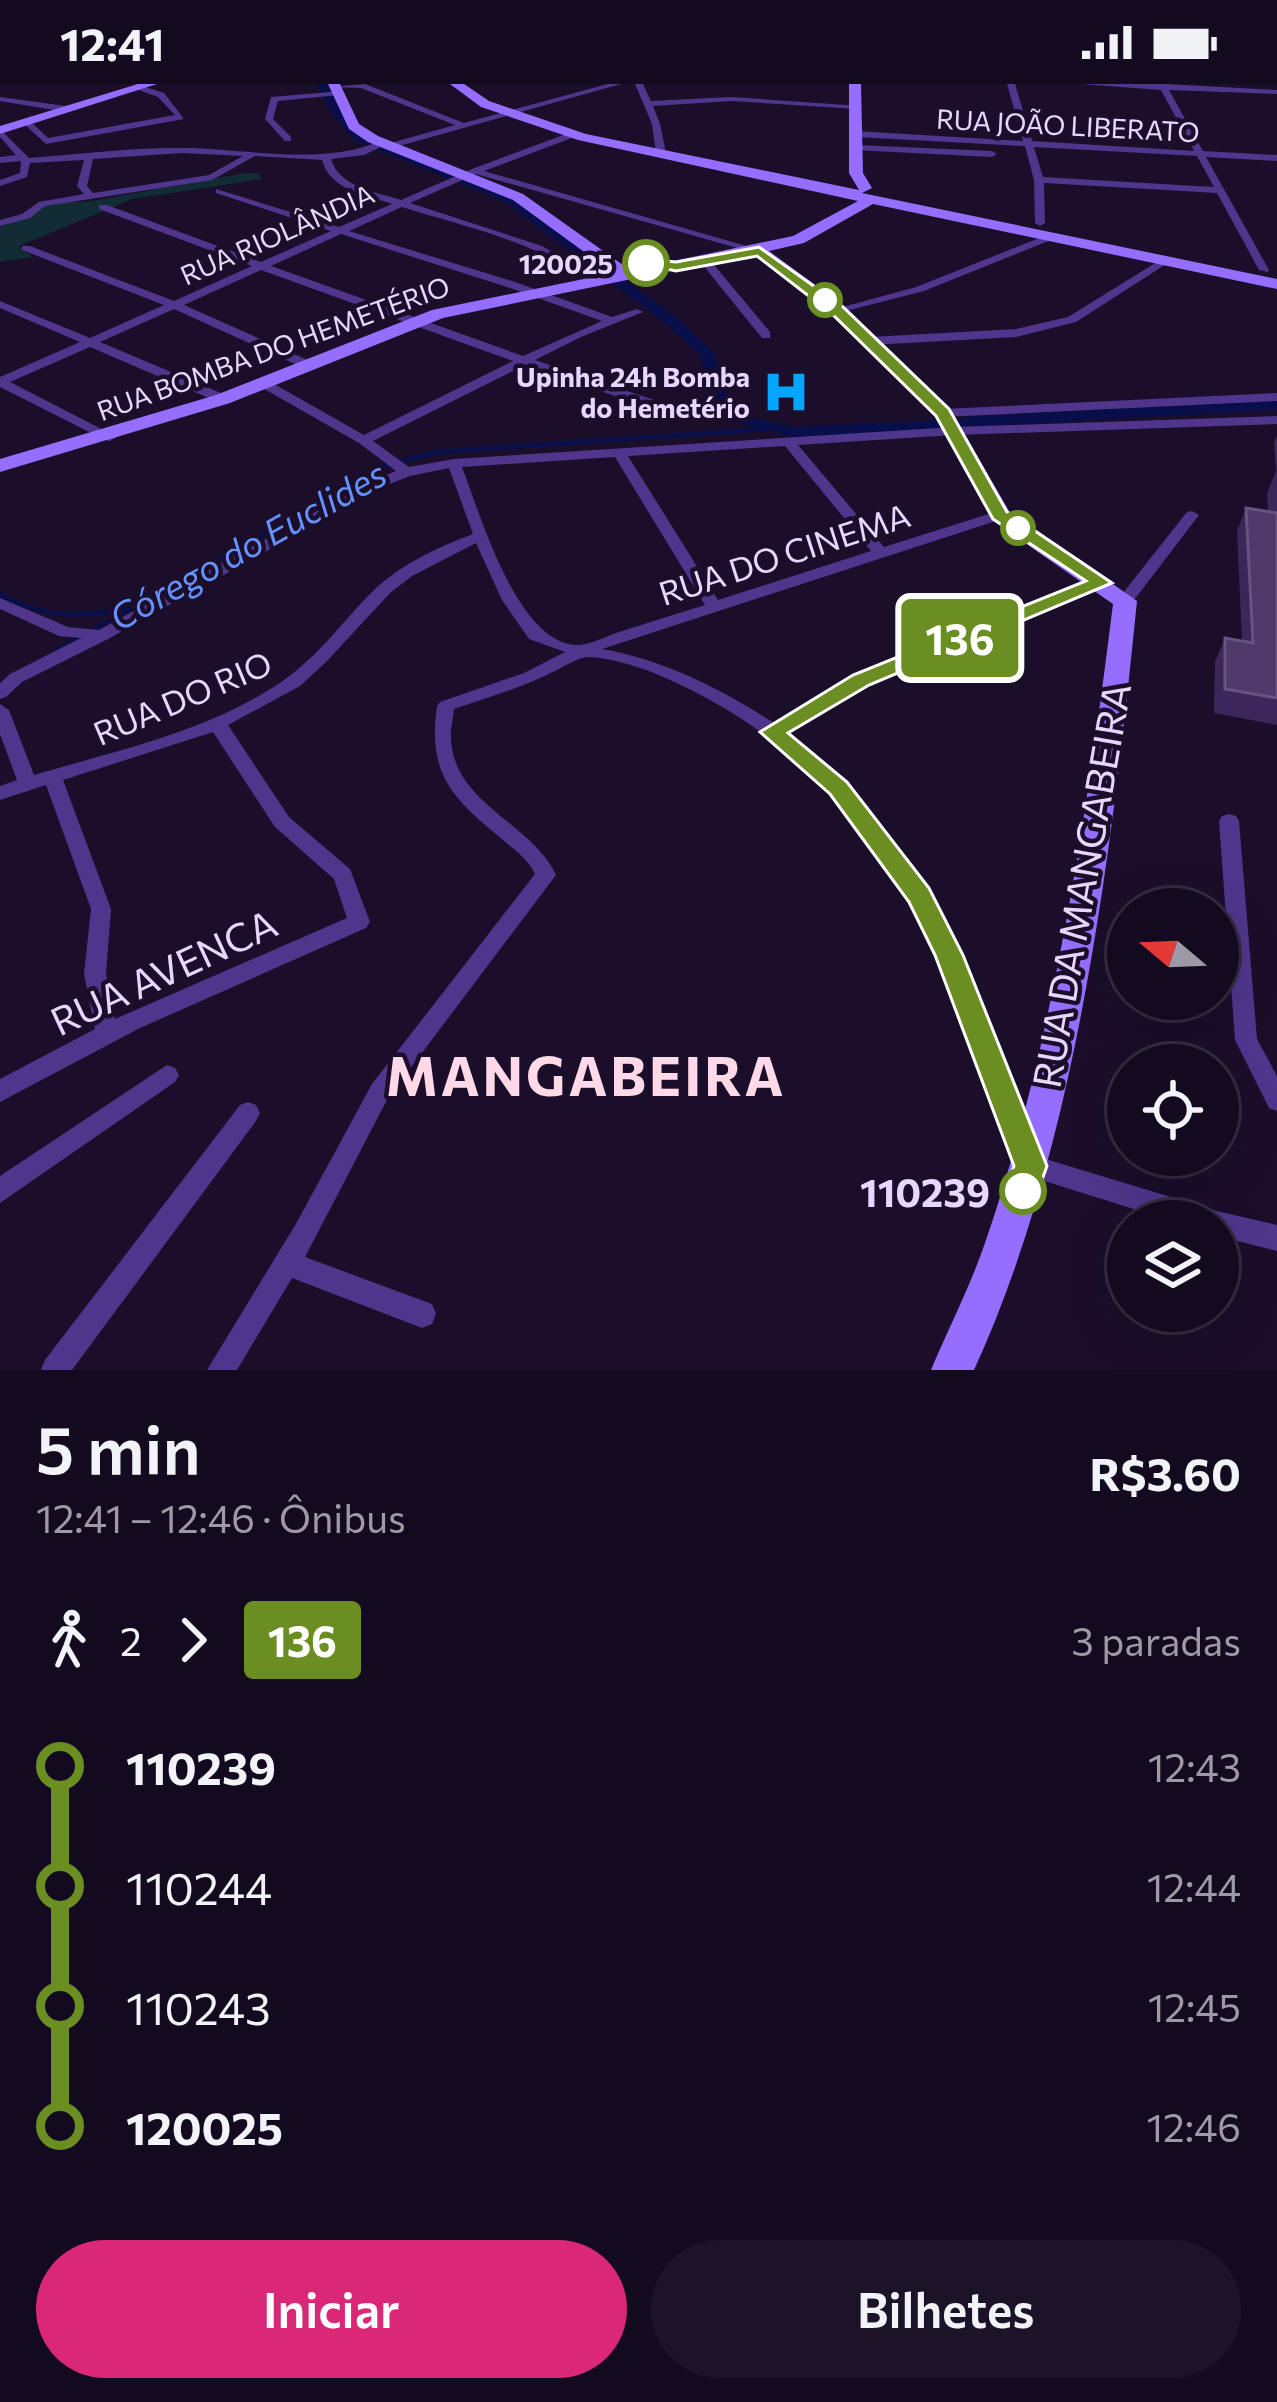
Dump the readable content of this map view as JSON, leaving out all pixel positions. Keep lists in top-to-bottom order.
{
  "streets": {
    "main road": ["RUA BOMBA DO HEMETÉRIO", "RUA DA MANGABEIRA"],
    "street": [
      "RUA JOÃO LIBERATO",
      "RUA RIOLÂNDIA",
      "RUA DO CINEMA",
      "RUA DO RIO",
      "RUA AVENCA"
    ]
  },
  "crossings": [
    ["RUA DO RIO", "RUA AVENCA"]
  ],
  "districts": ["MANGABEIRA"],
  "water": ["Córego do Euclides"],
  "places": {
    "other": ["120025", "110239"],
    "hospital": ["Upinha 24h Bomba do Hemetério"]
  },
  "lines": ["bus line 136"],
  "north": "left",
  "page": {
    "status": "12:41",
    "on_map": "136",
    "heading": ["5 min", "12:41 – 12:46 · Ônibus", "R$3.60"],
    "legs": ["2", "136", "3 paradas"],
    "list": [
      {
        "name": "110239",
        "value": "12:43"
      },
      {
        "name": "110244",
        "value": "12:44"
      },
      {
        "name": "110243",
        "value": "12:45"
      },
      {
        "name": "120025",
        "value": "12:46"
      }
    ],
    "buttons": ["Iniciar", "Bilhetes"]
  }
}
